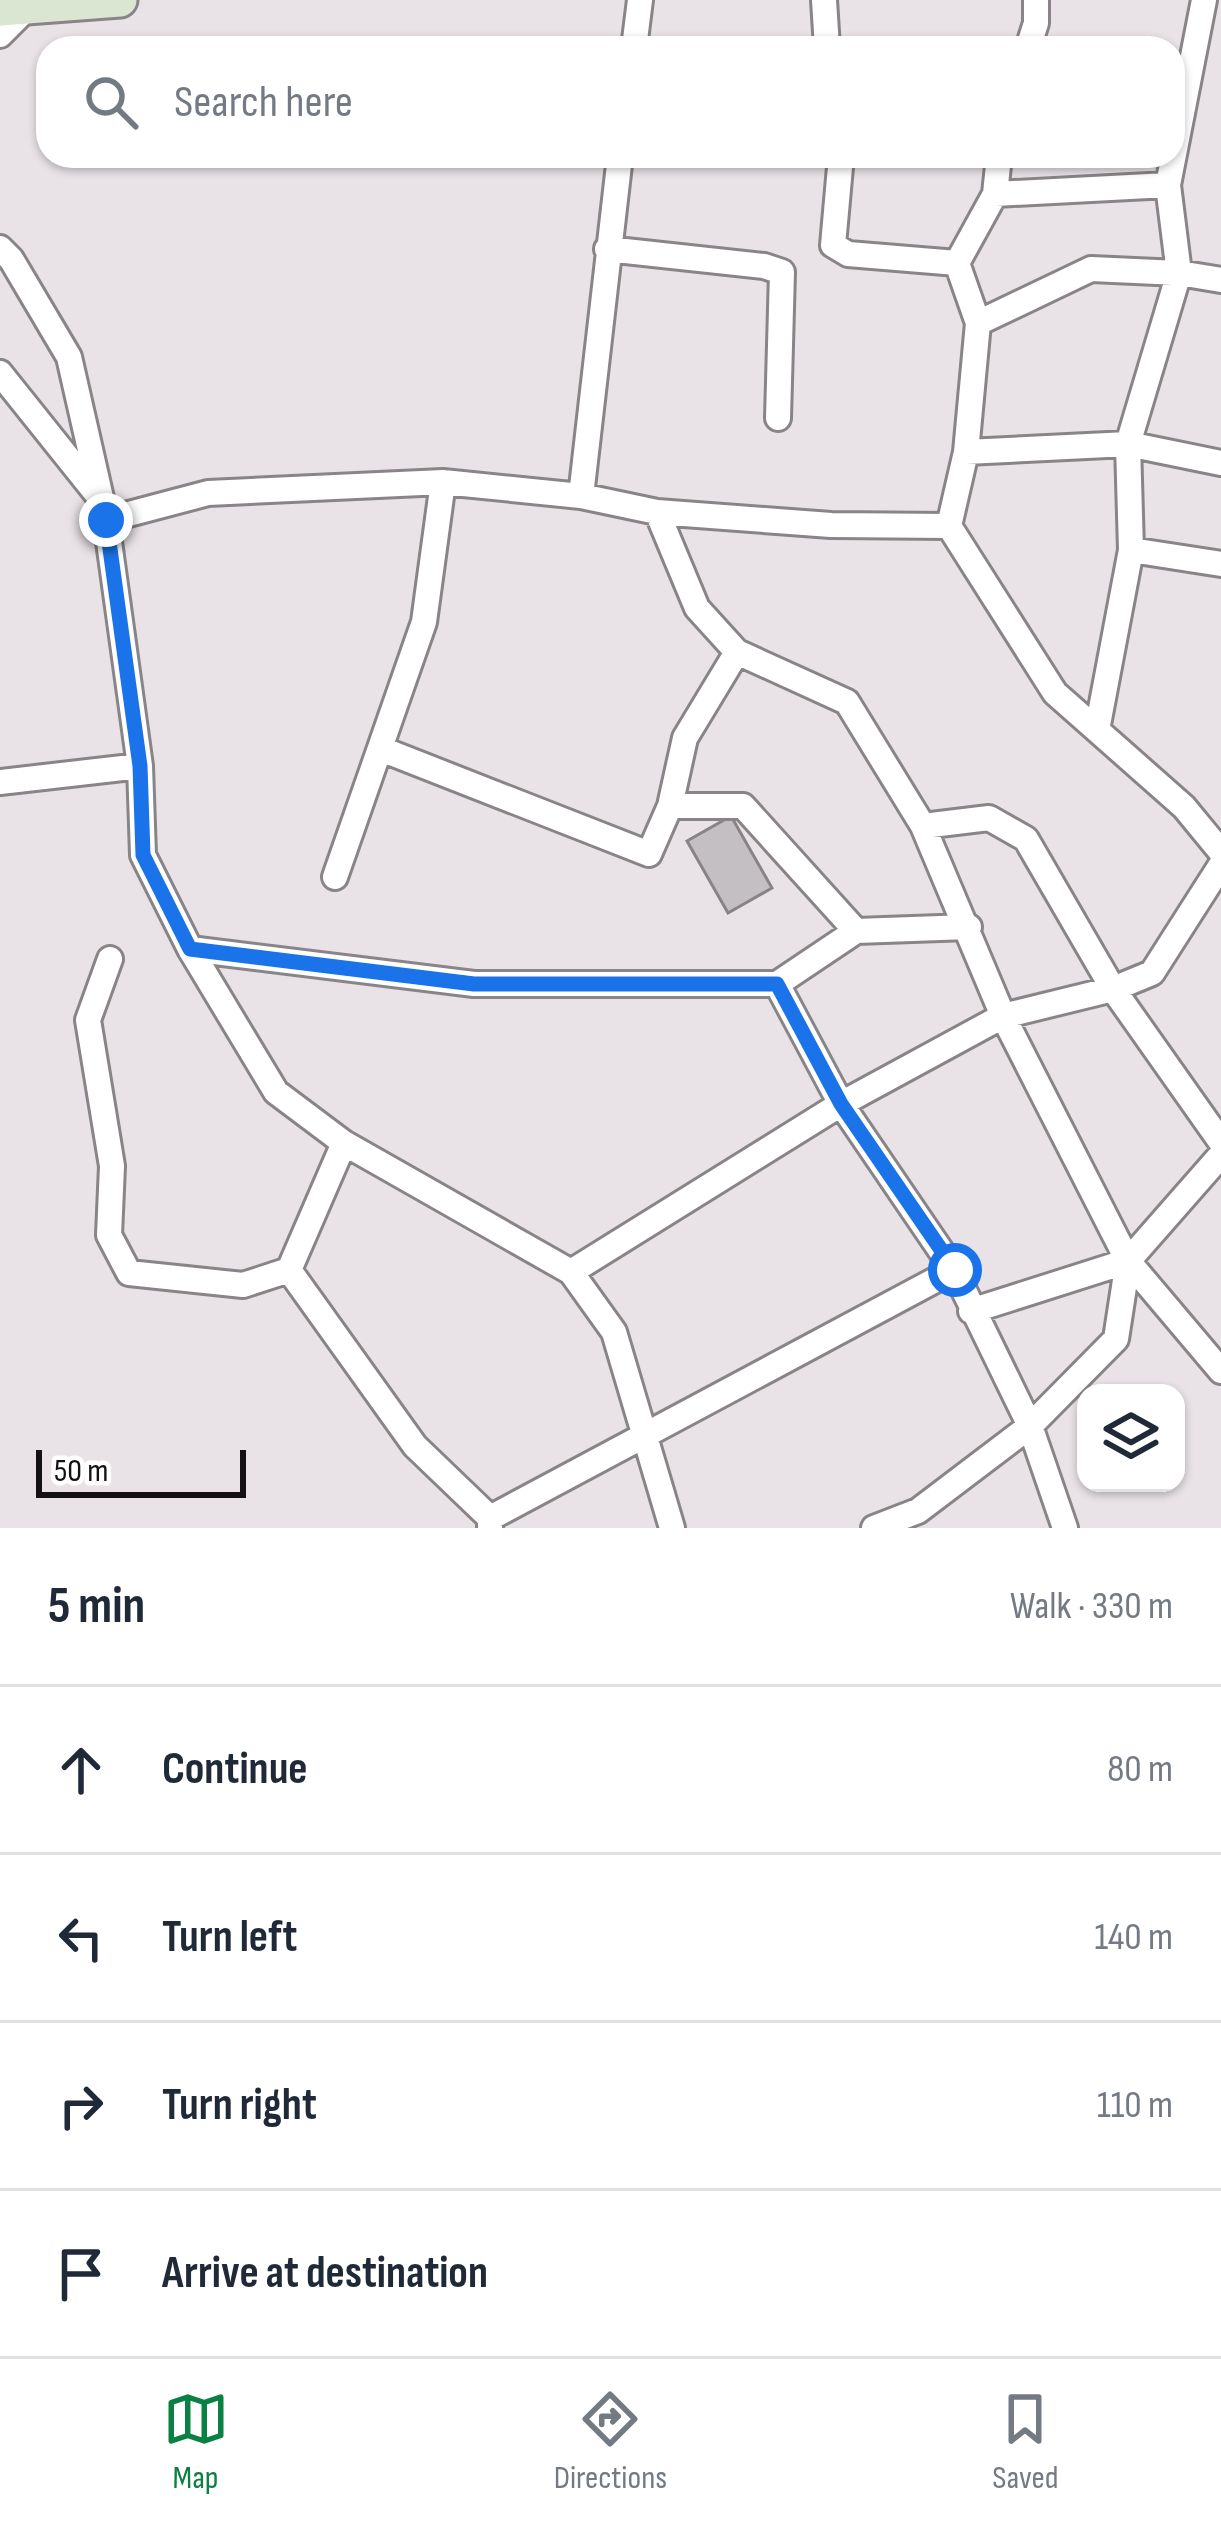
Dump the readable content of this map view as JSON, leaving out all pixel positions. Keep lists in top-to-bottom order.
{
  "scale_bar": "50 m",
  "page": {
    "search": "Search here",
    "scale": "50 m",
    "heading": ["5 min", "Walk · 330 m"],
    "list": [
      ["Continue", "80 m"],
      ["Turn left", "140 m"],
      ["Turn right", "110 m"],
      "Arrive at destination"
    ],
    "nav": ["Map", "Directions", "Saved"]
  }
}
